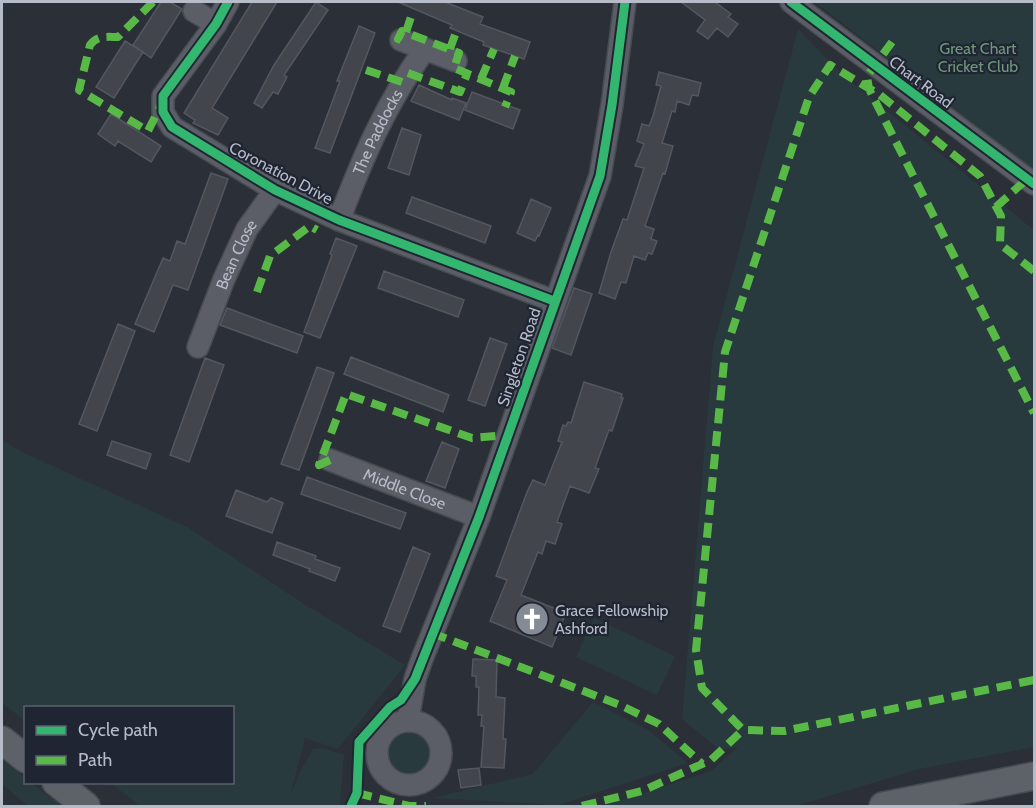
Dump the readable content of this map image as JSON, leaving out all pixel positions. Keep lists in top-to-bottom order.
{
  "streets": {
    "street": [
      "Chart Road",
      "The Paddocks",
      "Coronation Drive",
      "Bean Close",
      "Singleton Road",
      "Middle Close"
    ]
  },
  "crossings": [
    ["The Paddocks", "Coronation Drive"],
    ["Coronation Drive", "Bean Close"],
    ["Coronation Drive", "Singleton Road"],
    ["Singleton Road", "Middle Close"]
  ],
  "parks": ["Great Chart Cricket Club"],
  "places": {
    "church": ["Grace Fellowship Ashford"]
  },
  "legend": ["Cycle path", "Path"]
}
